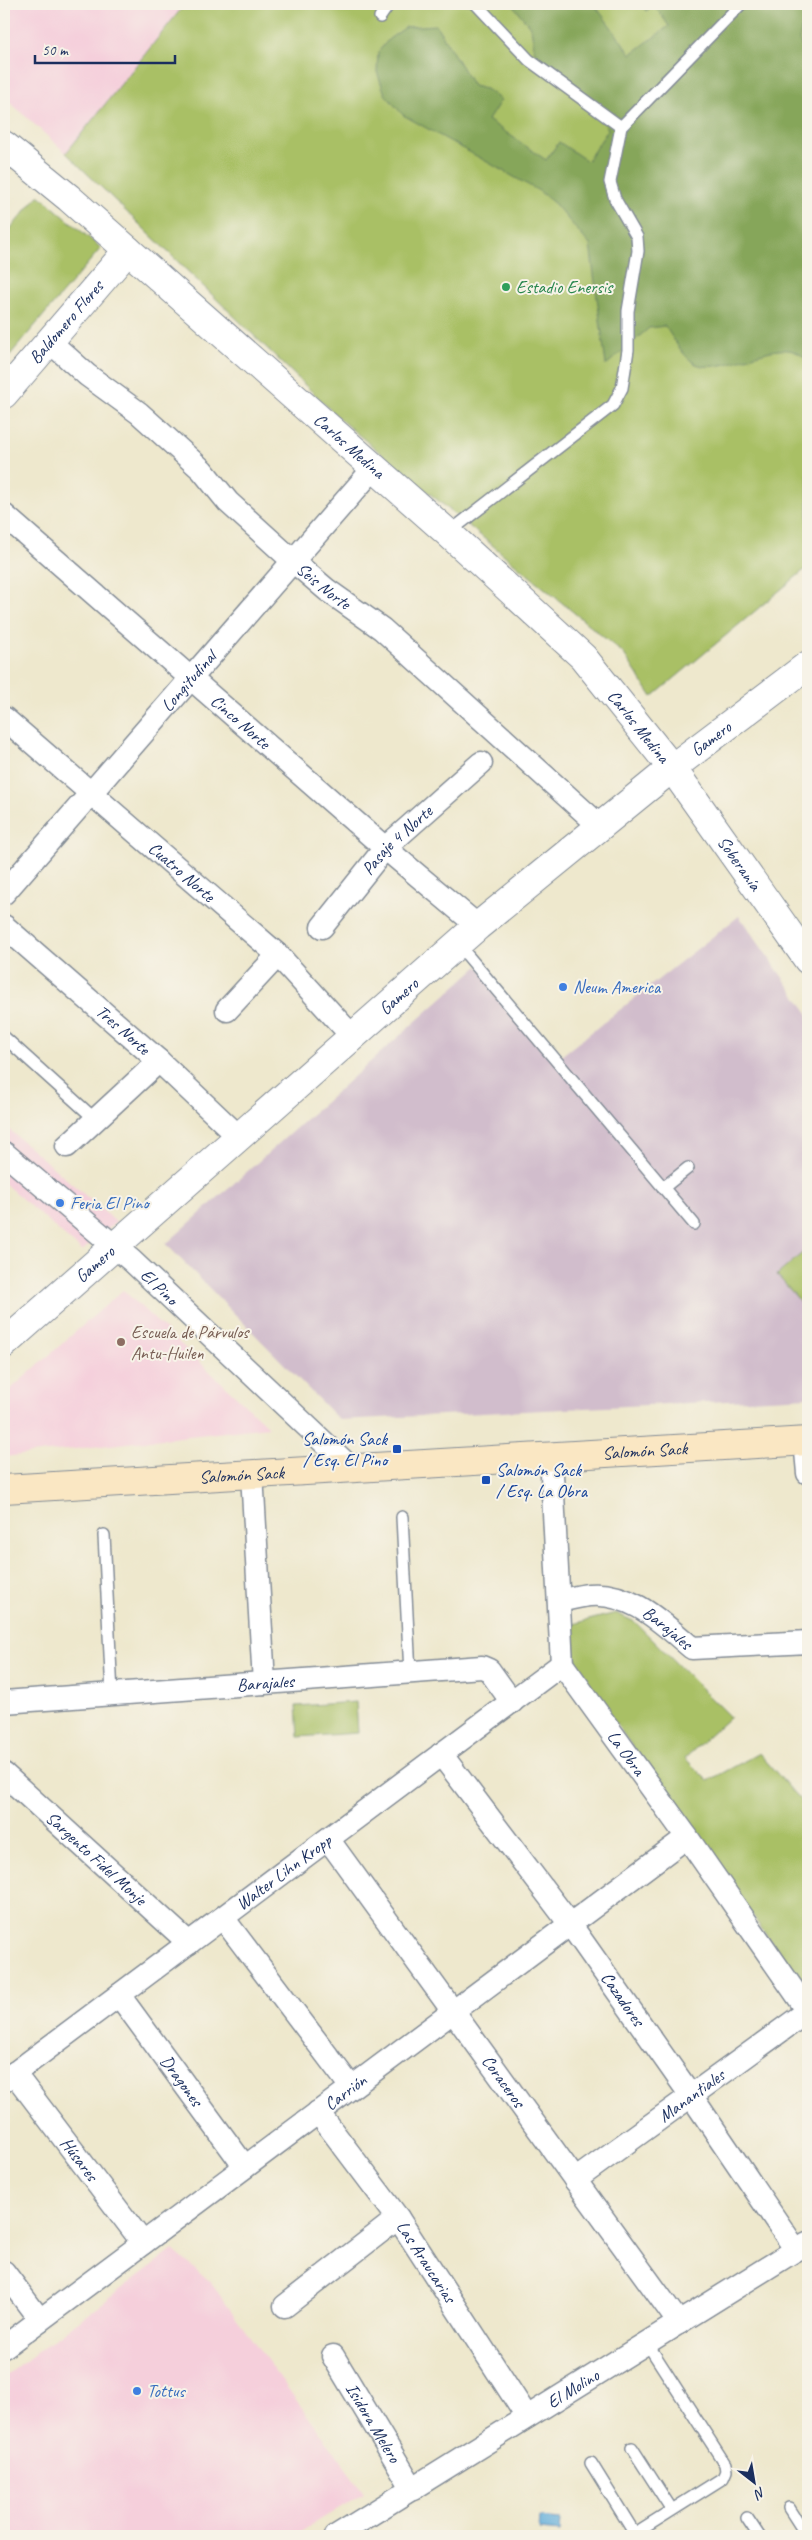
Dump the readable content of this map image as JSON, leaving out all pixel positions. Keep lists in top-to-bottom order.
{
  "streets": {
    "main road": ["Salomón Sack"],
    "street": [
      "Baldomero Flores",
      "Carlos Medina",
      "Seis Norte",
      "Longitudinal",
      "Cinco Norte",
      "Gamero",
      "Pasaje 4 Norte",
      "Soberanía",
      "Cuatro Norte",
      "Tres Norte",
      "El Pino",
      "Barajales",
      "La Obra",
      "Sargento Fidel Monje",
      "Walter Lihn Kropp",
      "Cazadores",
      "Dragones",
      "Coraceros",
      "Carrión",
      "Manantiales",
      "Húsares",
      "Las Araucarias",
      "El Molino",
      "Isidora Melero"
    ]
  },
  "crossings": [
    ["Baldomero Flores", "Carlos Medina"],
    ["Baldomero Flores", "Seis Norte"],
    ["Carlos Medina", "Longitudinal"],
    ["Carlos Medina", "Gamero"],
    ["Carlos Medina", "Soberanía"],
    ["Seis Norte", "Longitudinal"],
    ["Seis Norte", "Gamero"],
    ["Longitudinal", "Cinco Norte"],
    ["Longitudinal", "Cuatro Norte"],
    ["Cinco Norte", "Gamero"],
    ["Cinco Norte", "Pasaje 4 Norte"],
    ["Gamero", "Soberanía"],
    ["Gamero", "Cuatro Norte"],
    ["Gamero", "Tres Norte"],
    ["Gamero", "El Pino"],
    ["El Pino", "Salomón Sack"],
    ["Barajales", "Walter Lihn Kropp"],
    ["La Obra", "Walter Lihn Kropp"],
    ["La Obra", "Carrión"],
    ["La Obra", "Manantiales"],
    ["Sargento Fidel Monje", "Walter Lihn Kropp"],
    ["Walter Lihn Kropp", "Cazadores"],
    ["Walter Lihn Kropp", "Dragones"],
    ["Walter Lihn Kropp", "Coraceros"],
    ["Walter Lihn Kropp", "Húsares"],
    ["Cazadores", "Carrión"],
    ["Cazadores", "Manantiales"],
    ["Cazadores", "El Molino"],
    ["Dragones", "Carrión"],
    ["Coraceros", "Carrión"],
    ["Coraceros", "Manantiales"],
    ["Coraceros", "El Molino"],
    ["Carrión", "Húsares"],
    ["Carrión", "Las Araucarias"],
    ["Las Araucarias", "El Molino"],
    ["El Molino", "Isidora Melero"]
  ],
  "places": {
    "other": [
      "Estadio Enersis",
      "Neum America",
      "Feria El Pino",
      "Escuela de Párvulos Antu-Huilen",
      "Tottus"
    ],
    "transit": ["Salomón Sack / Esq. El Pino", "Salomón Sack / Esq. La Obra"]
  },
  "scale_bar": "50 m",
  "north": "bottom right"
}
